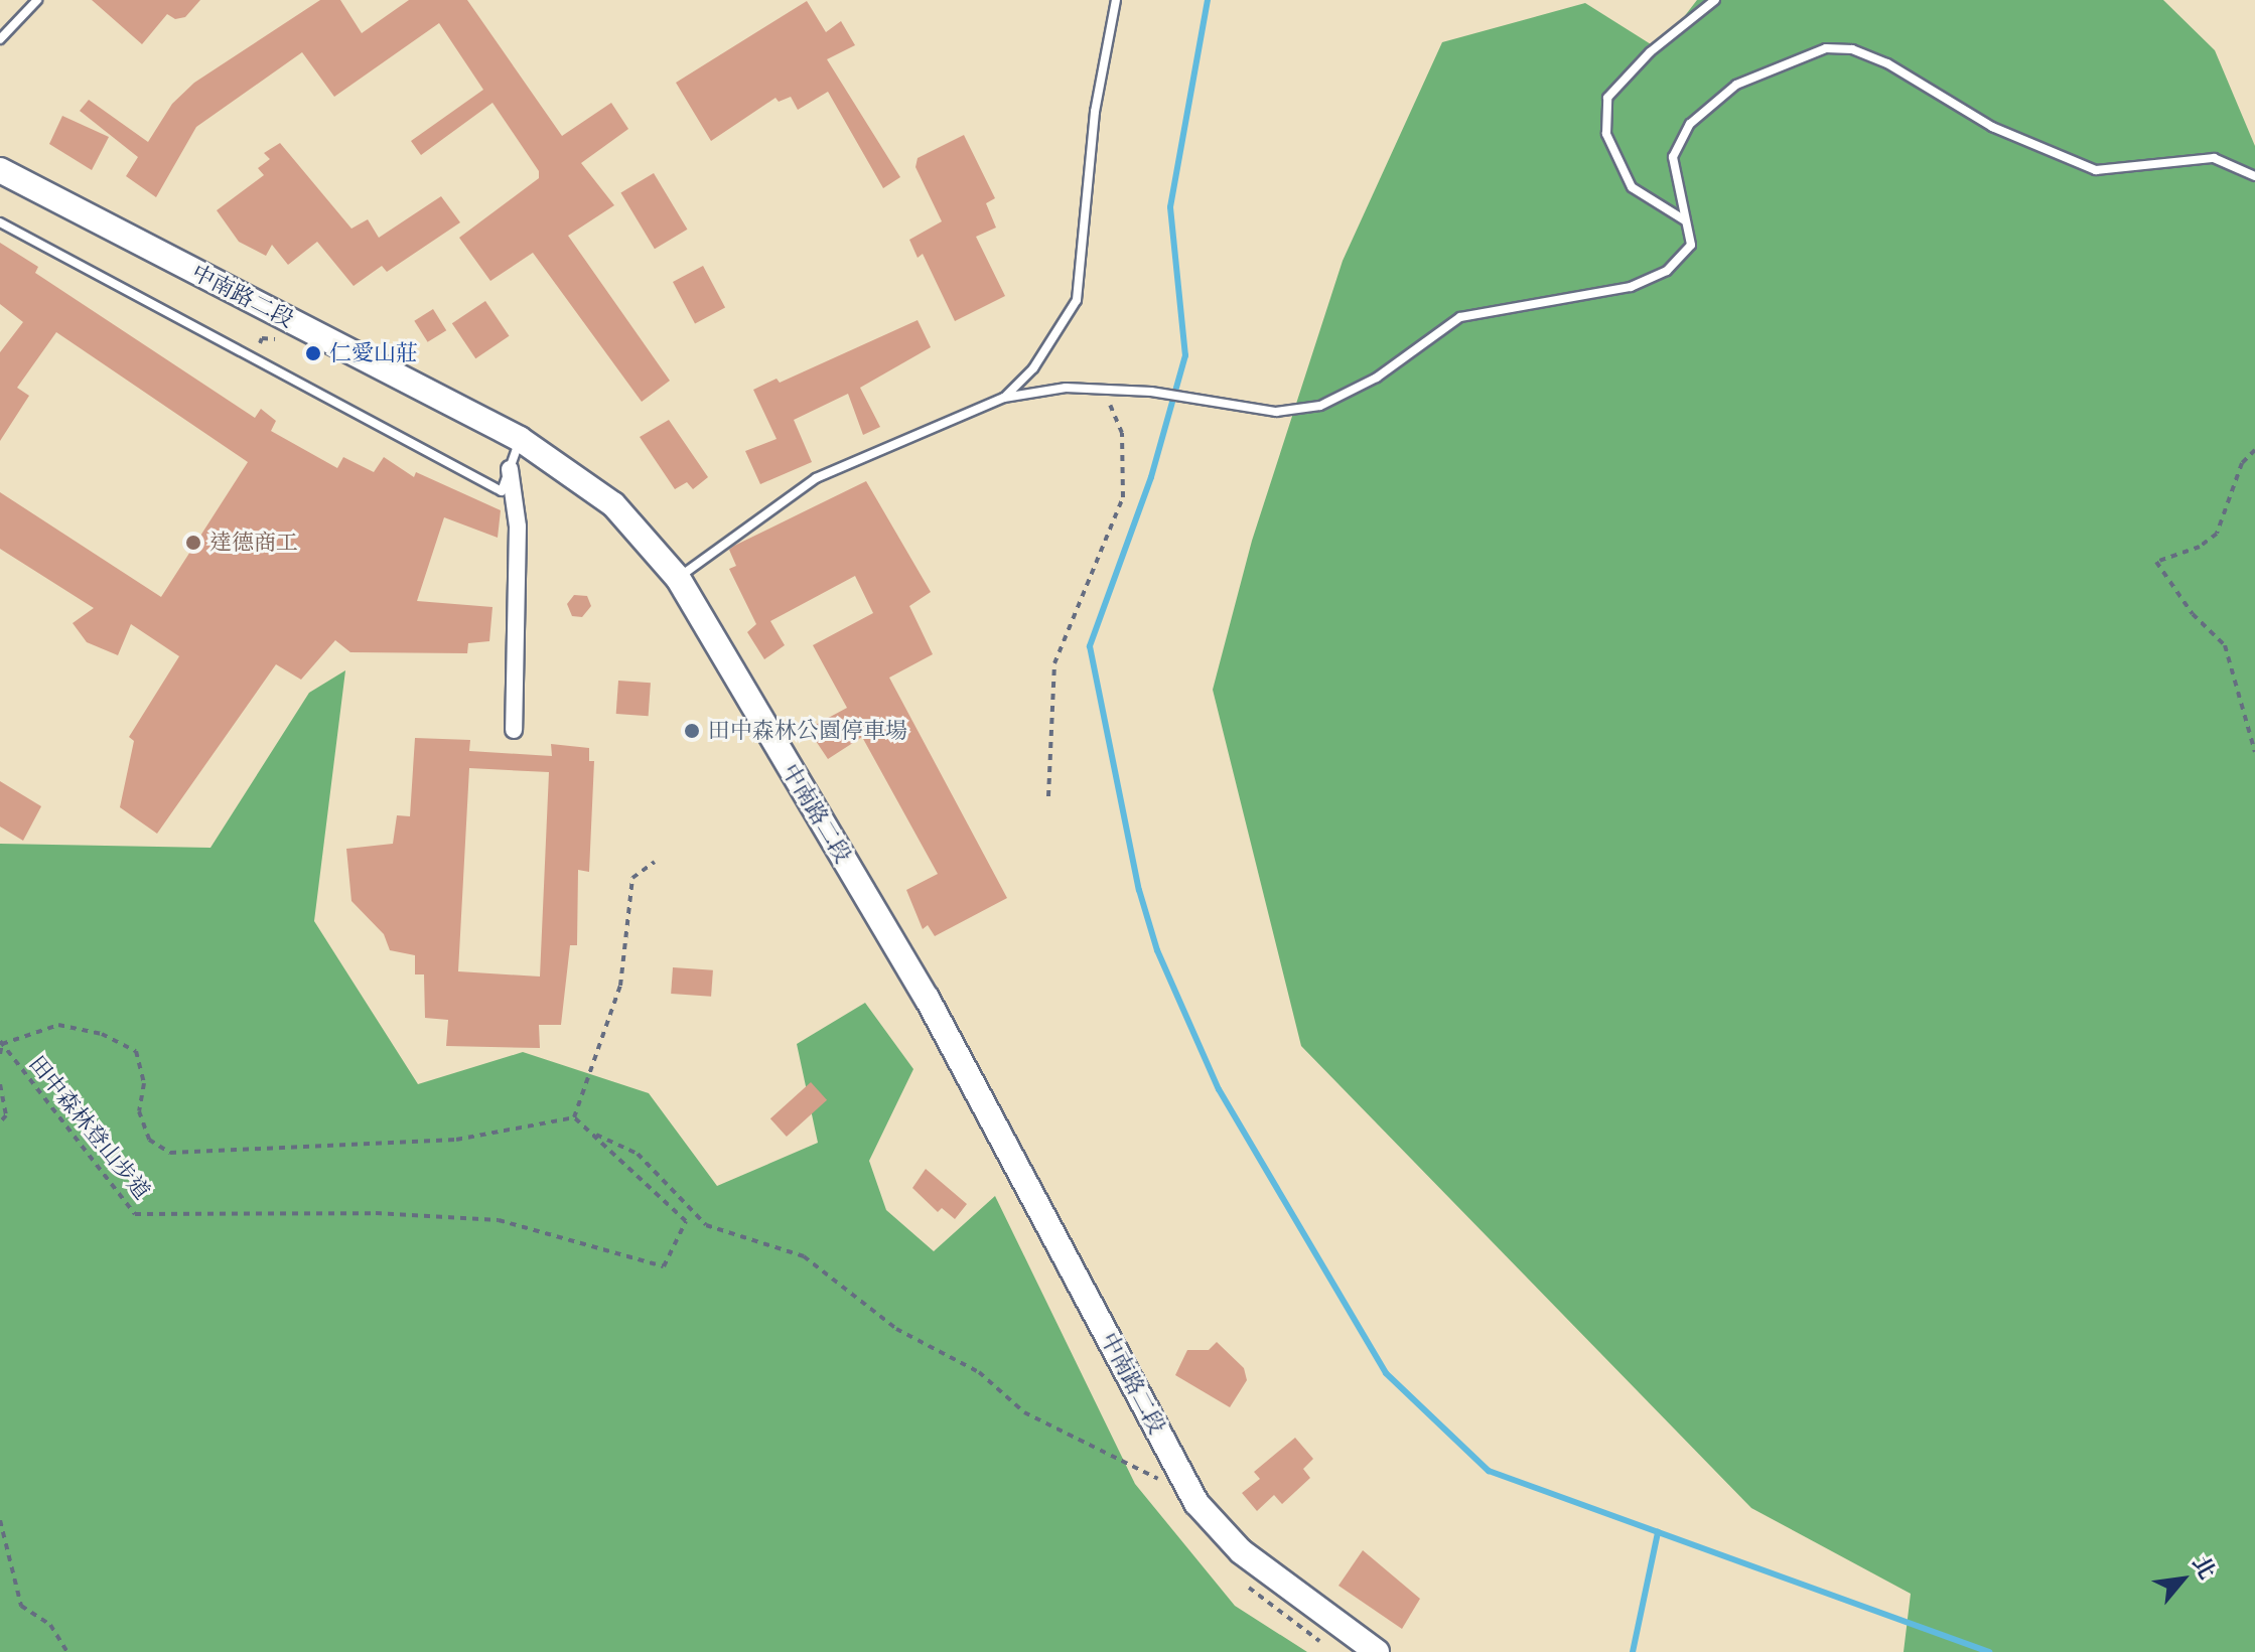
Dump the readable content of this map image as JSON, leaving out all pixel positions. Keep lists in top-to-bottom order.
{
  "streets": {
    "main road": ["中南路二段"],
    "path": ["田中森林登山步道"]
  },
  "places": ["仁愛山莊", "達德商工", "田中森林公園停車場"],
  "north": "top right"
}
